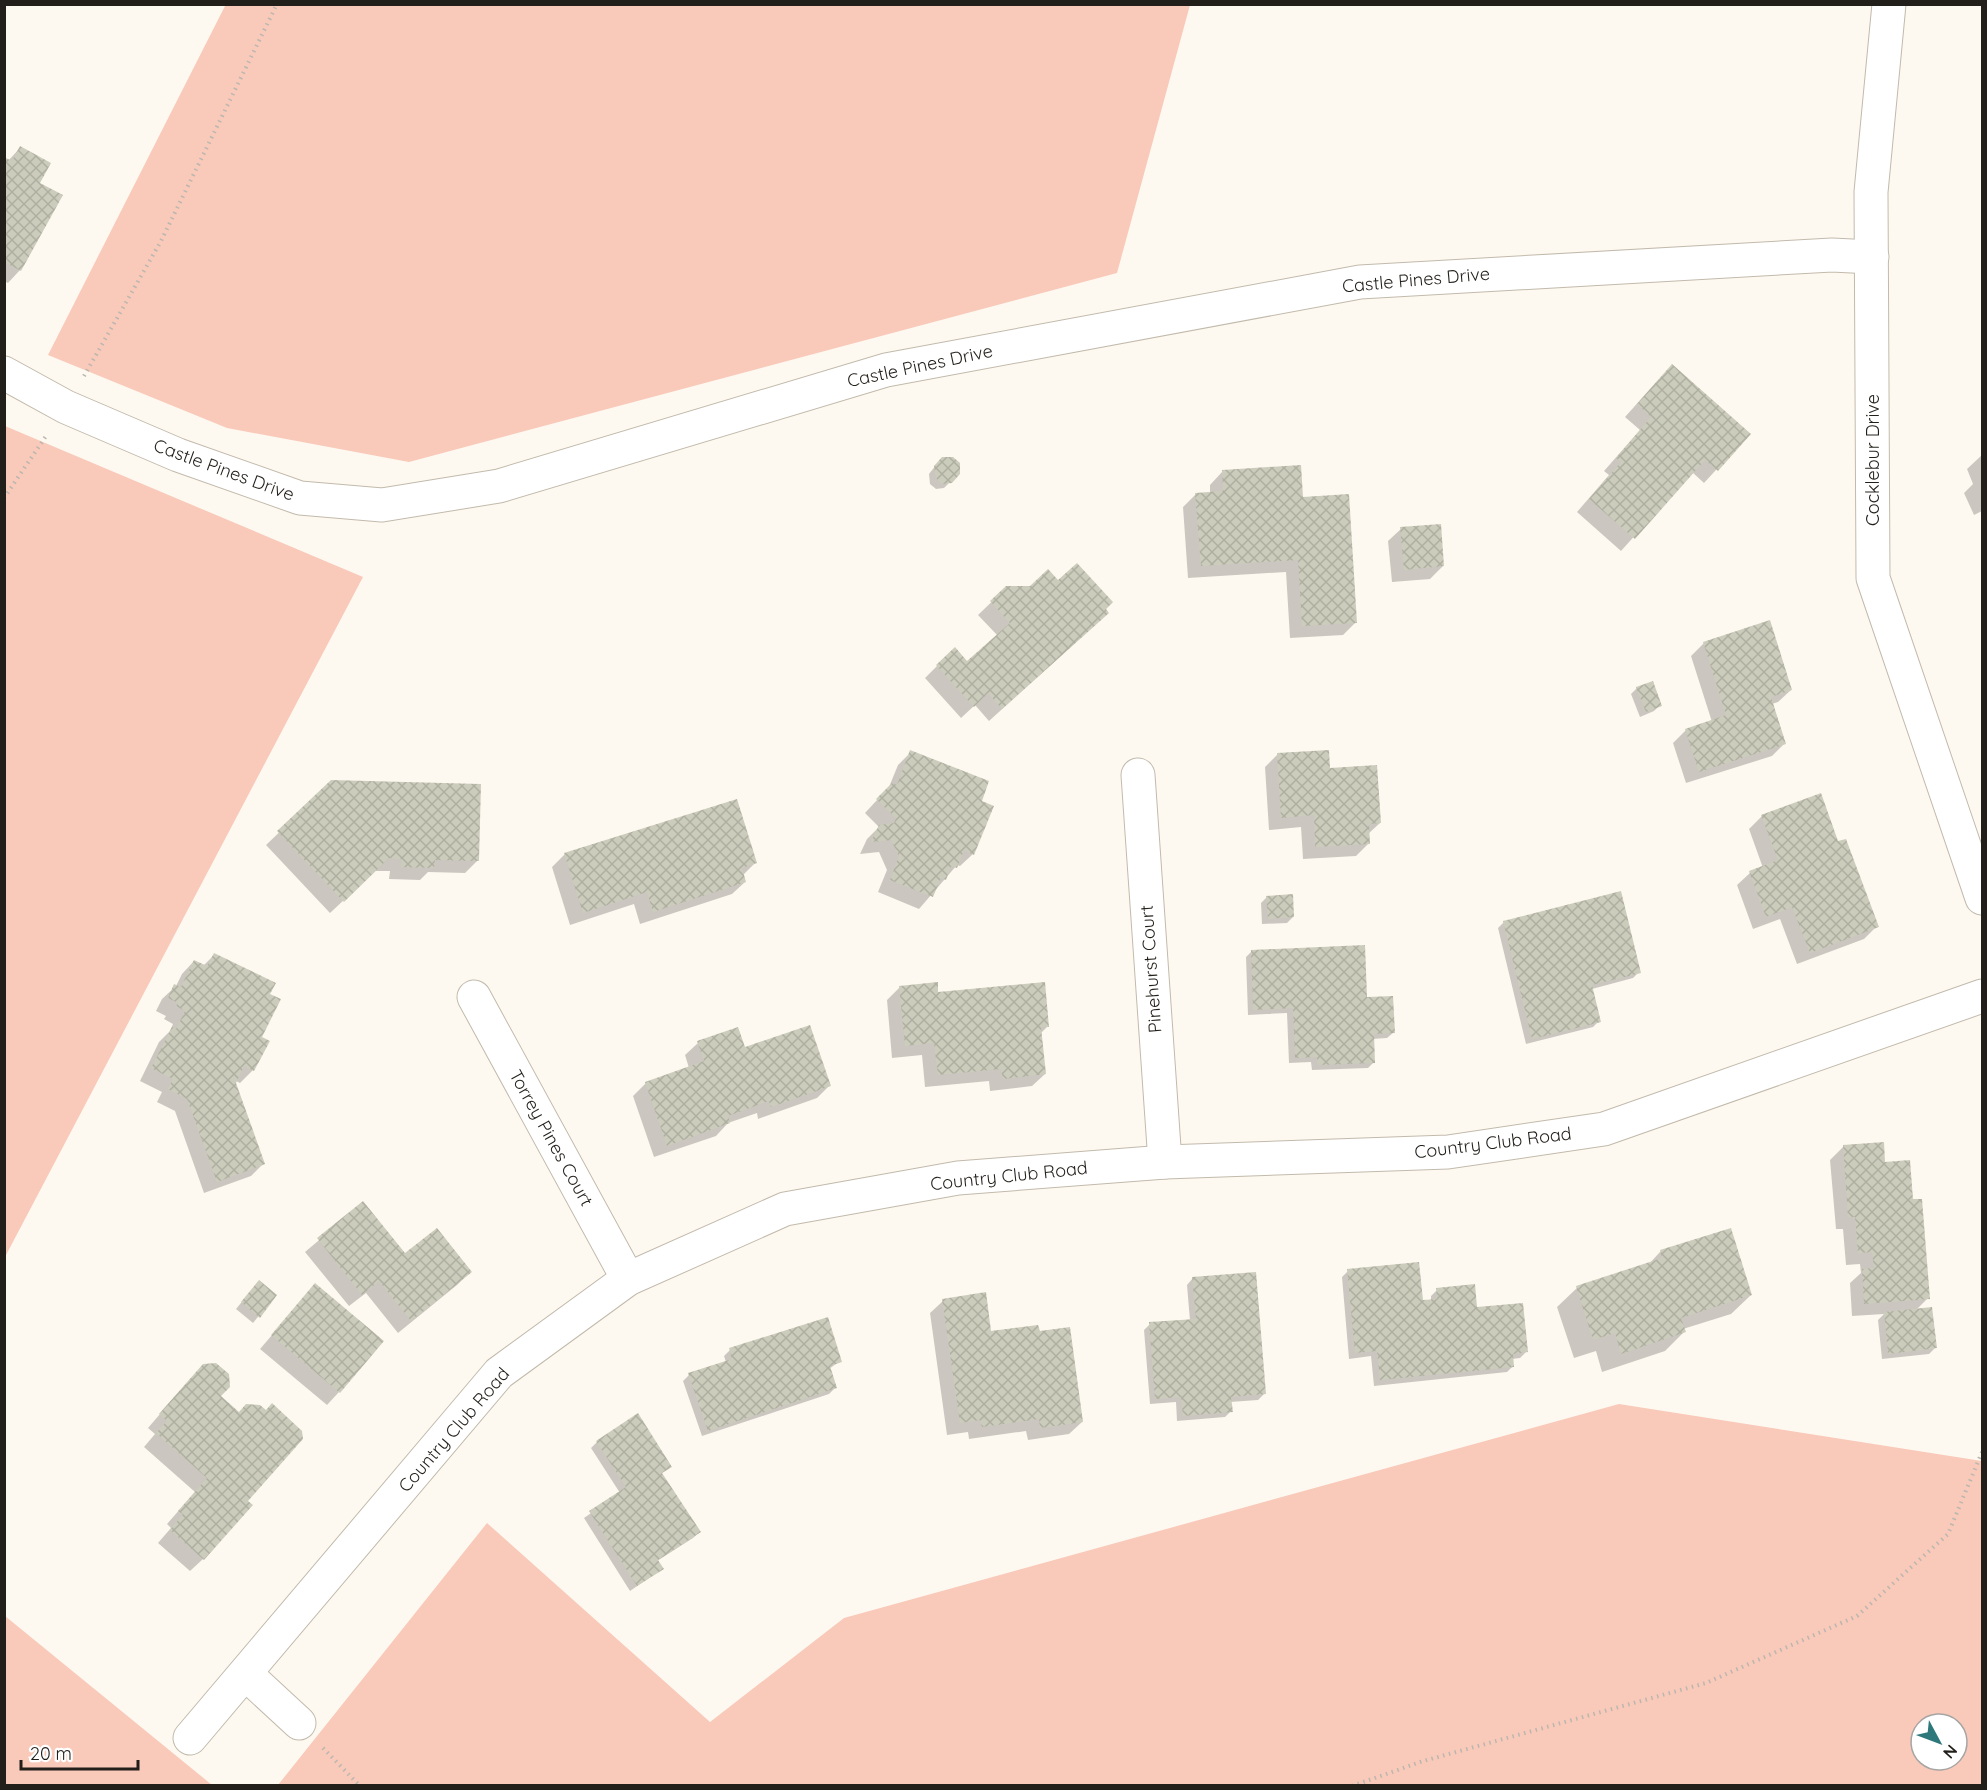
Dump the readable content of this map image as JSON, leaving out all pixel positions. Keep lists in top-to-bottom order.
{
  "streets": {
    "street": [
      "Castle Pines Drive",
      "Cocklebur Drive",
      "Pinehurst Court",
      "Torrey Pines Court",
      "Country Club Road"
    ]
  },
  "crossings": [
    ["Castle Pines Drive", "Cocklebur Drive"],
    ["Pinehurst Court", "Country Club Road"],
    ["Torrey Pines Court", "Country Club Road"]
  ],
  "scale_bar": "20 m",
  "north": "bottom right"
}
